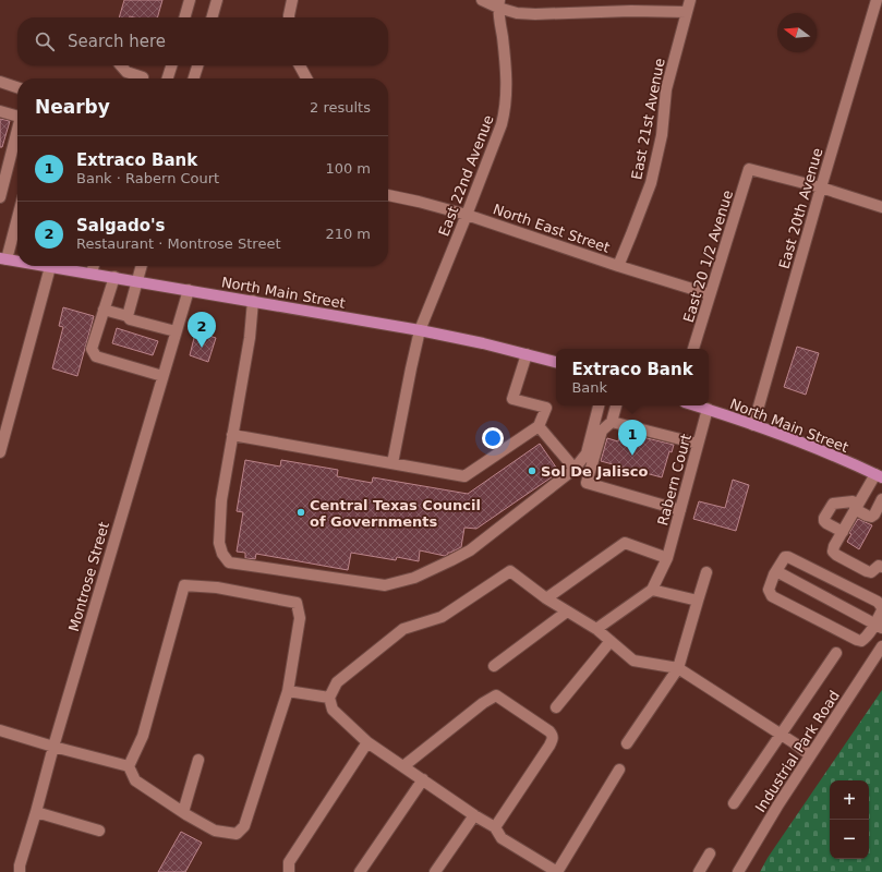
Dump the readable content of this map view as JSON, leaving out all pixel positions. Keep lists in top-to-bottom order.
{
  "streets": {
    "main road": ["North Main Street"],
    "street": [
      "East 21st Avenue",
      "East 22nd Avenue",
      "East 20th Avenue",
      "North East Street",
      "East 20 1/2 Avenue",
      "Rabern Court",
      "Montrose Street",
      "Industrial Park Road"
    ]
  },
  "crossings": [
    ["East 21st Avenue", "North East Street"],
    ["East 22nd Avenue", "North East Street"],
    ["East 22nd Avenue", "North Main Street"],
    ["East 20th Avenue", "East 20 1/2 Avenue"],
    ["East 20th Avenue", "North Main Street"],
    ["North East Street", "East 20 1/2 Avenue"],
    ["North Main Street", "Rabern Court"],
    ["North Main Street", "Montrose Street"]
  ],
  "places": ["Sol De Jalisco", "Central Texas Council of Governments"],
  "north": "left",
  "page": {
    "search": "Search here",
    "heading": ["Nearby", "2 results"],
    "list": [
      {
        "mark": "1",
        "name": "Extraco Bank",
        "note": "Bank · Rabern Court",
        "value": "100 m"
      },
      {
        "mark": "2",
        "name": "Salgado's",
        "note": "Restaurant · Montrose Street",
        "value": "210 m"
      }
    ],
    "pins": ["2", "1"],
    "popup": ["Extraco Bank", "Bank"],
    "map_buttons": ["+", "−"]
  }
}
